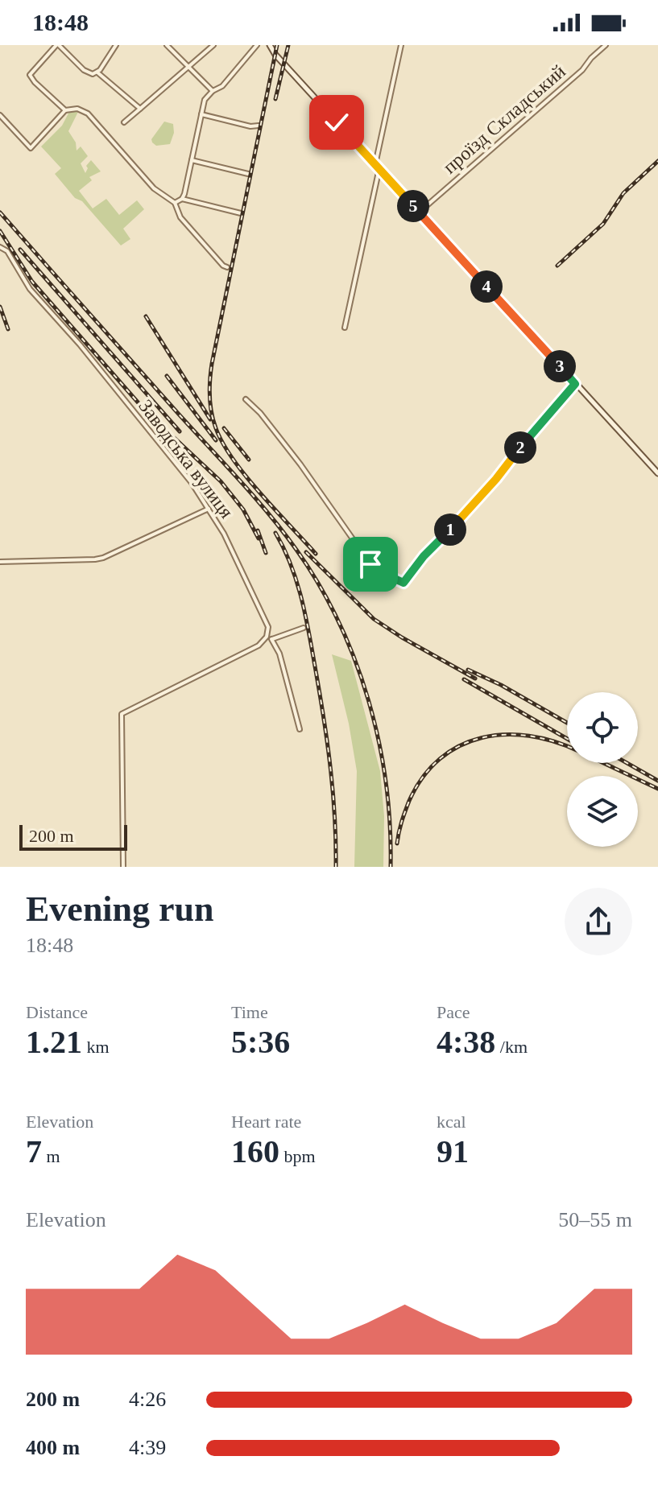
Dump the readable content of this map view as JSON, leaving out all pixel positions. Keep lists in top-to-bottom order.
{
  "streets": {
    "street": ["проїзд Складський", "Заводська вулиця"]
  },
  "scale_bar": "200 m",
  "page": {
    "status": "18:48",
    "pins": [
      "5",
      "4",
      "3",
      "2",
      "1"
    ],
    "scale": "200 m",
    "heading": ["Evening run", "18:48"],
    "stats": [
      ["Distance", "1.21 km"],
      ["Time", "5:36"],
      ["Pace", "4:38 /km"],
      ["Elevation", "7 m"],
      ["Heart rate", "160 bpm"],
      ["kcal", "91"]
    ],
    "chart": ["Elevation", "50–55 m"],
    "list": [
      {
        "name": "200 m",
        "note": "4:26"
      },
      {
        "name": "400 m",
        "note": "4:39"
      }
    ]
  }
}
